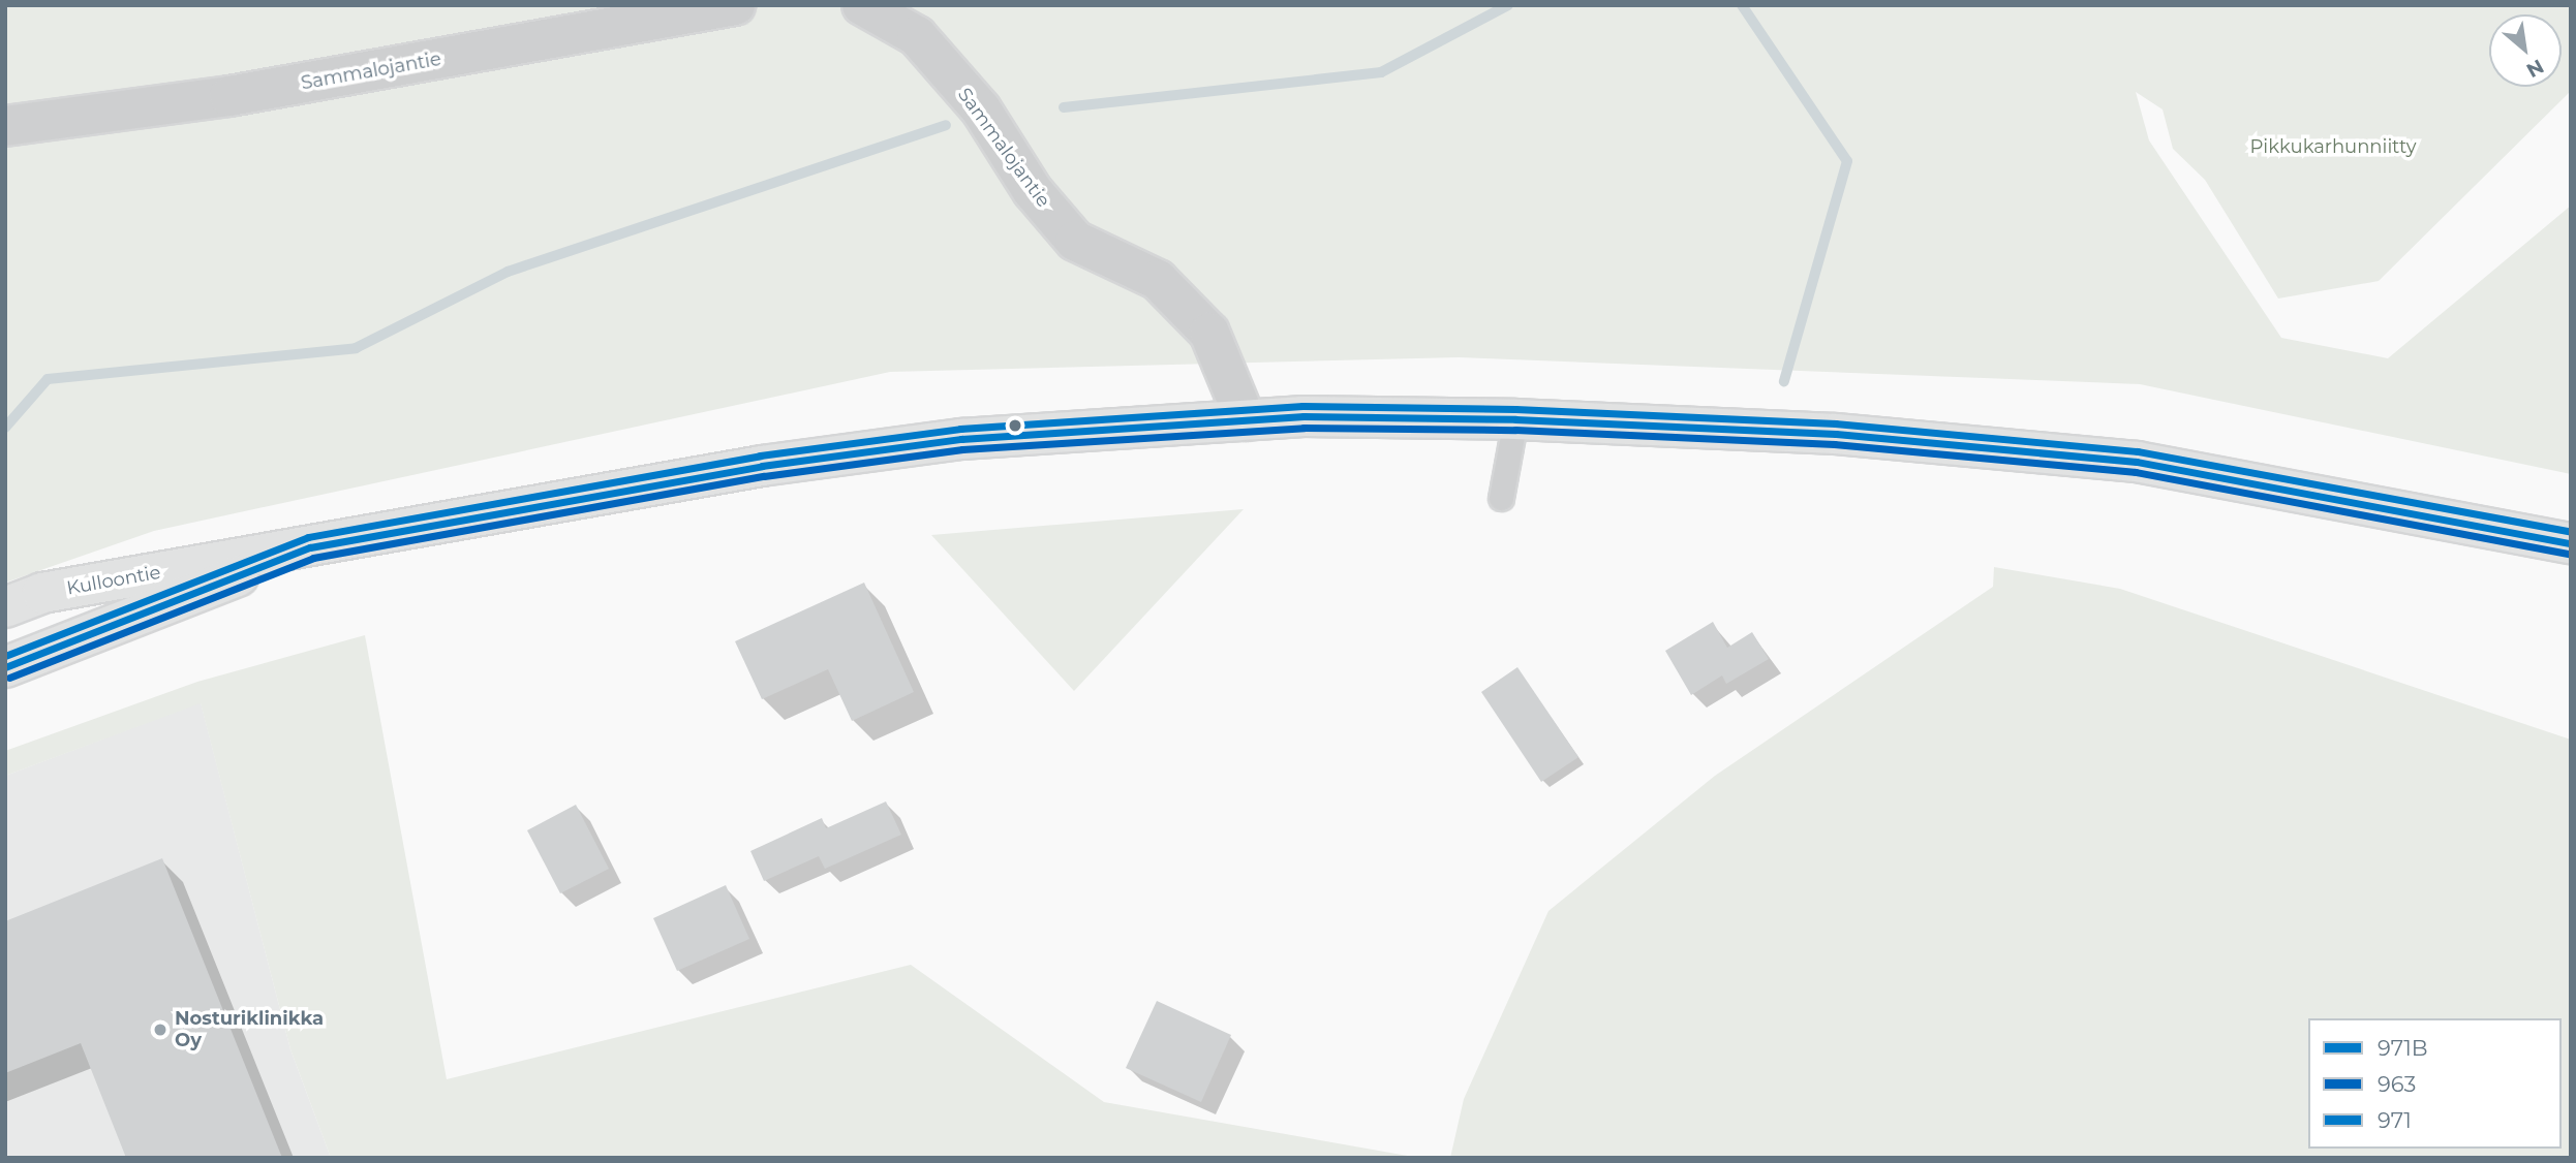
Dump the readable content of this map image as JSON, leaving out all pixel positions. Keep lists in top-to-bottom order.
{
  "streets": {
    "main road": ["Kulloontie"],
    "street": ["Sammalojantie"]
  },
  "crossings": [
    ["Sammalojantie", "Kulloontie"]
  ],
  "parks": ["Pikkukarhunniitty"],
  "places": ["Nosturiklinikka Oy"],
  "lines": ["transit line 971", "transit line 971B", "transit line 963"],
  "legend": ["971B", "963", "971"],
  "north": "bottom right"
}
